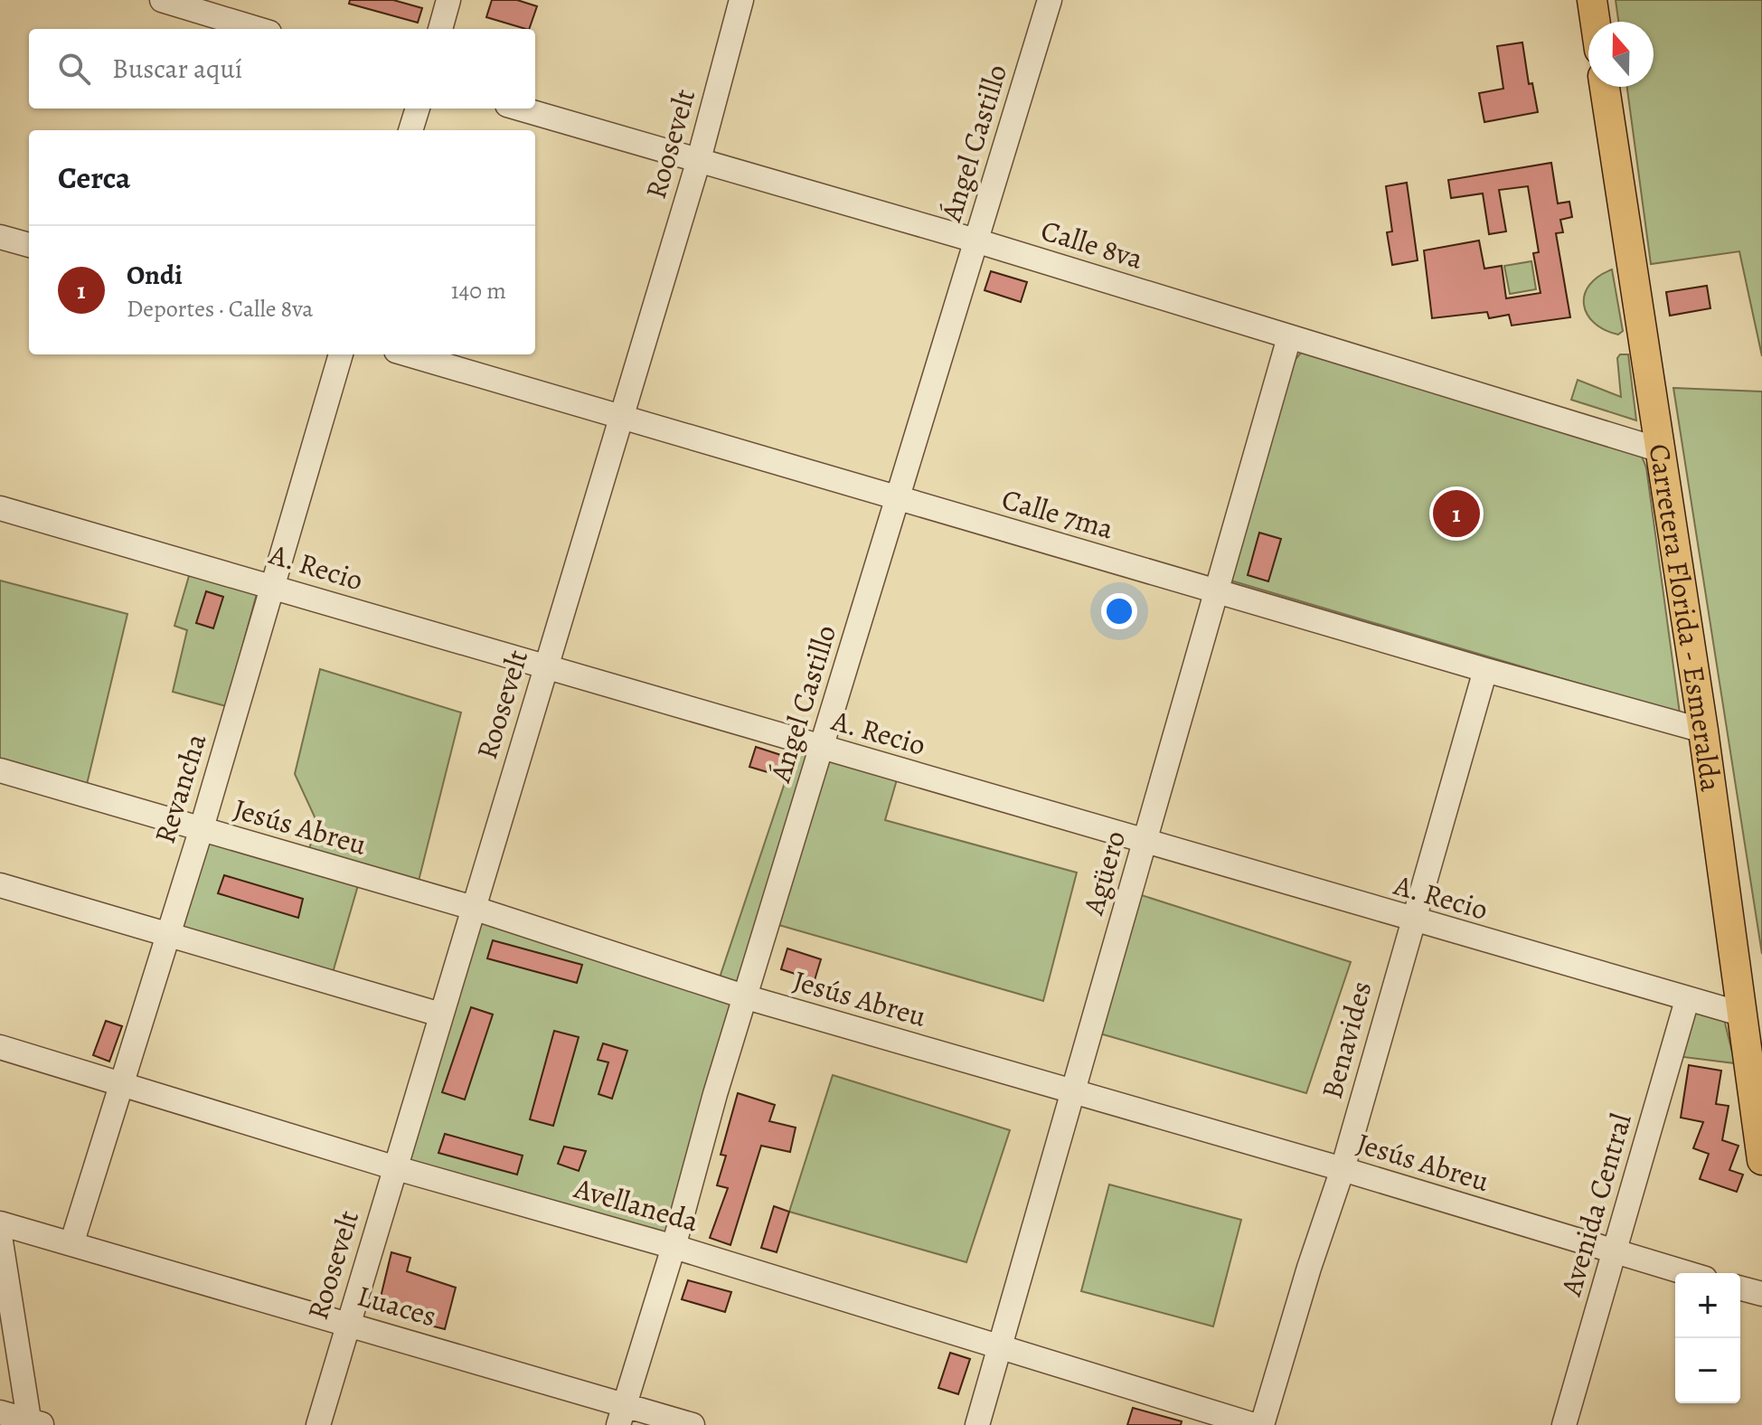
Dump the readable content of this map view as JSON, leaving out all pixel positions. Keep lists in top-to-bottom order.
{
  "streets": {
    "main road": ["Carretera Florida - Esmeralda"],
    "street": [
      "Ángel Castillo",
      "Roosevelt",
      "Calle 8va",
      "Calle 7ma",
      "A. Recio",
      "Revancha",
      "Jesús Abreu",
      "Agüero",
      "Benavides",
      "Avellaneda",
      "Avenida Central",
      "Luaces"
    ]
  },
  "crossings": [
    ["Ángel Castillo", "Calle 8va"],
    ["Ángel Castillo", "Calle 7ma"],
    ["Ángel Castillo", "A. Recio"],
    ["Ángel Castillo", "Jesús Abreu"],
    ["Ángel Castillo", "Avellaneda"],
    ["Ángel Castillo", "Luaces"],
    ["Roosevelt", "Calle 8va"],
    ["Roosevelt", "Calle 7ma"],
    ["Roosevelt", "A. Recio"],
    ["Roosevelt", "Jesús Abreu"],
    ["Roosevelt", "Avellaneda"],
    ["Roosevelt", "Luaces"],
    ["Calle 8va", "Carretera Florida - Esmeralda"],
    ["Calle 8va", "Agüero"],
    ["Calle 7ma", "Carretera Florida - Esmeralda"],
    ["Calle 7ma", "Agüero"],
    ["Calle 7ma", "Benavides"],
    ["A. Recio", "Carretera Florida - Esmeralda"],
    ["A. Recio", "Revancha"],
    ["A. Recio", "Agüero"],
    ["A. Recio", "Benavides"],
    ["A. Recio", "Avenida Central"],
    ["Revancha", "Jesús Abreu"],
    ["Revancha", "Avellaneda"],
    ["Revancha", "Luaces"],
    ["Jesús Abreu", "Agüero"],
    ["Jesús Abreu", "Benavides"],
    ["Jesús Abreu", "Avenida Central"],
    ["Agüero", "Avellaneda"]
  ],
  "north": "top",
  "page": {
    "search": "Buscar aquí",
    "heading": "Cerca",
    "list": [
      {
        "mark": "1",
        "name": "Ondi",
        "note": "Deportes · Calle 8va",
        "value": "140 m"
      }
    ],
    "pins": "1",
    "map_buttons": ["+", "−"]
  }
}
